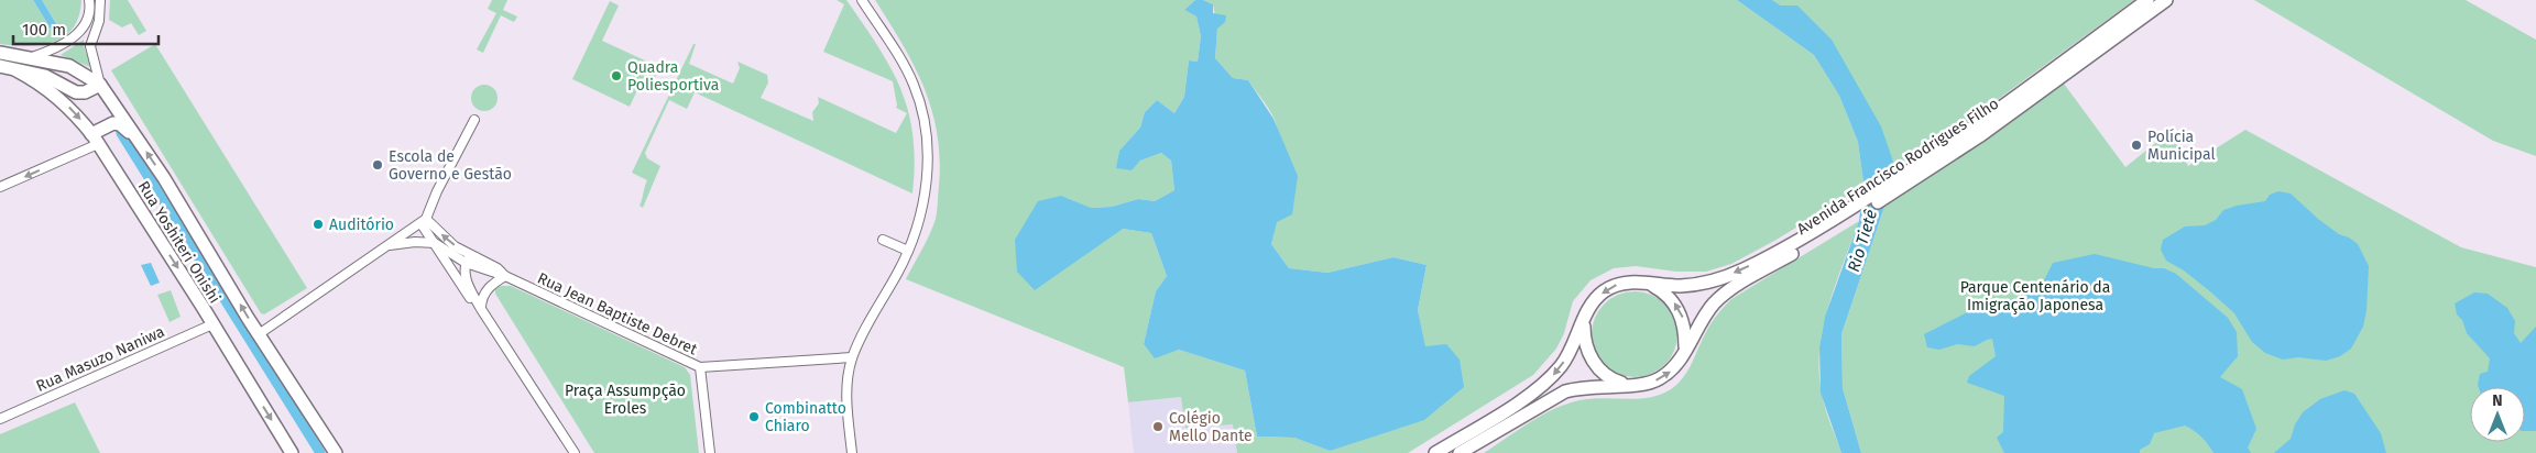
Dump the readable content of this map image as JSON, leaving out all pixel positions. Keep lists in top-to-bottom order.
{
  "streets": {
    "main road": ["Avenida Francisco Rodrigues Filho", "Rua Yoshiteri Onishi"],
    "street": ["Rua Jean Baptiste Debret", "Rua Masuzo Naniwa"]
  },
  "crossings": [
    ["Rua Yoshiteri Onishi", "Rua Masuzo Naniwa"]
  ],
  "water": ["Rio Tietê"],
  "parks": ["Parque Centenário da Imigração Japonesa", "Praça Assumpção Eroles"],
  "places": [
    "Quadra Poliesportiva",
    "Polícia Municipal",
    "Escola de Governo e Gestão",
    "Auditório",
    "Combinatto Chiaro",
    "Colégio Mello Dante"
  ],
  "scale_bar": "100 m",
  "north": "top"
}
